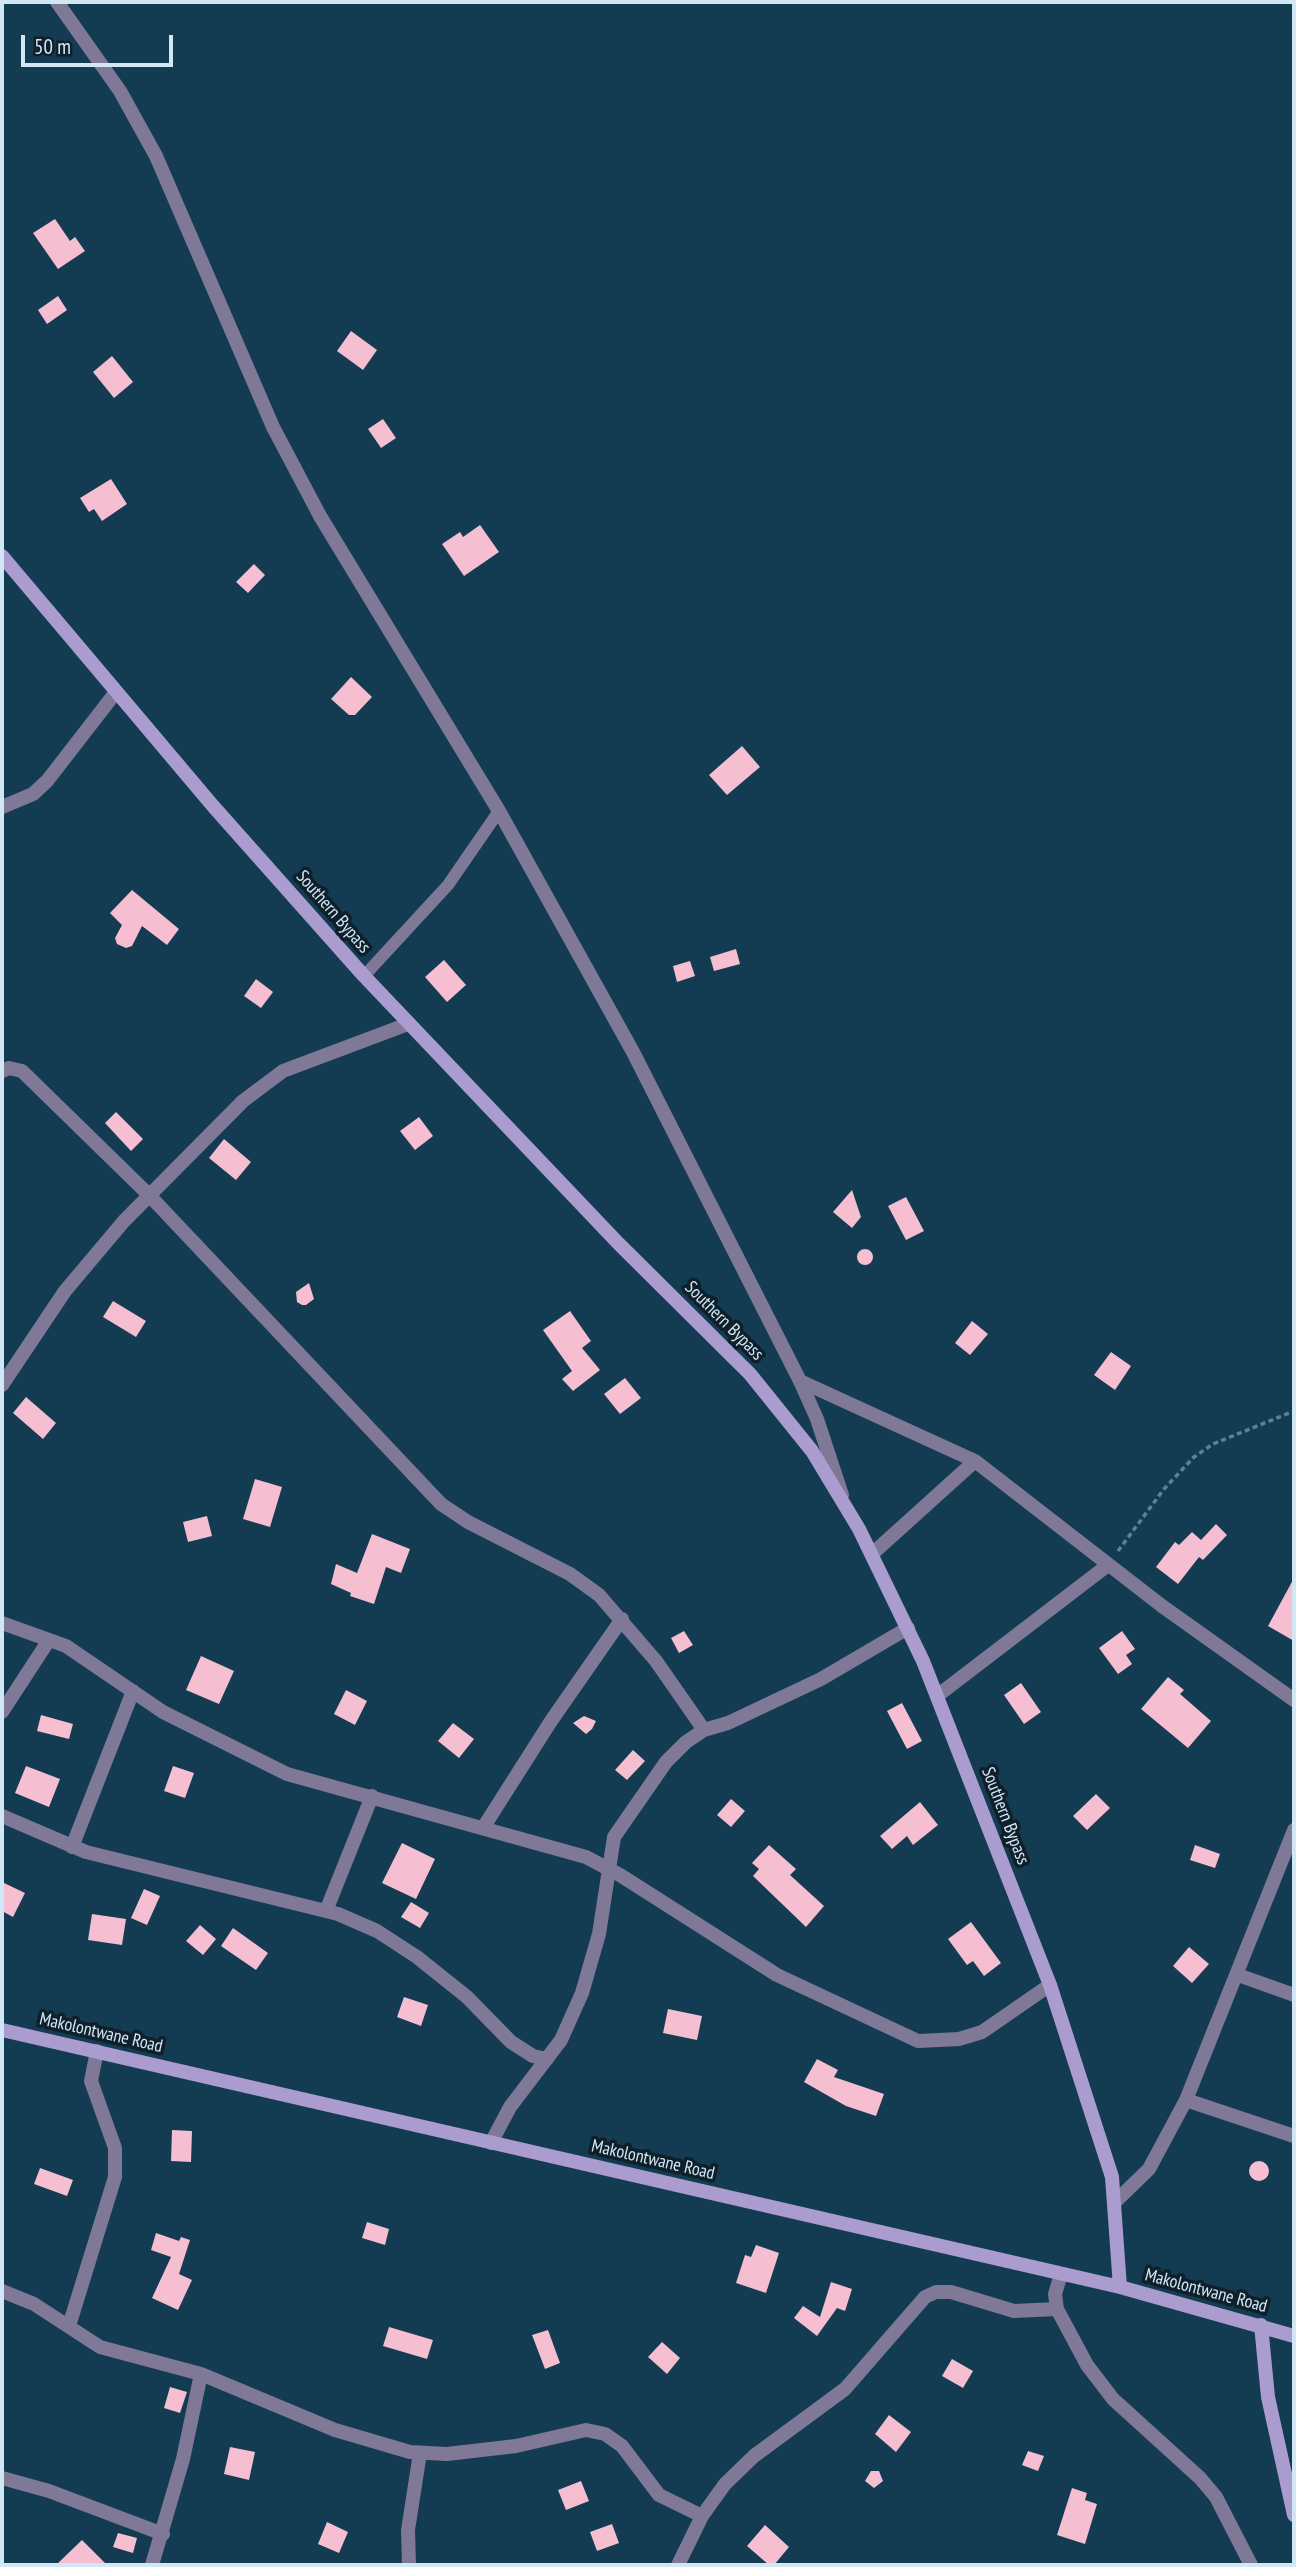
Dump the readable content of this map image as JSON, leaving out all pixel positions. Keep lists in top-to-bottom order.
{
  "streets": {
    "street": ["Southern Bypass", "Makolontwane Road"]
  },
  "crossings": [
    ["Southern Bypass", "Makolontwane Road"]
  ],
  "scale_bar": "50 m"
}
